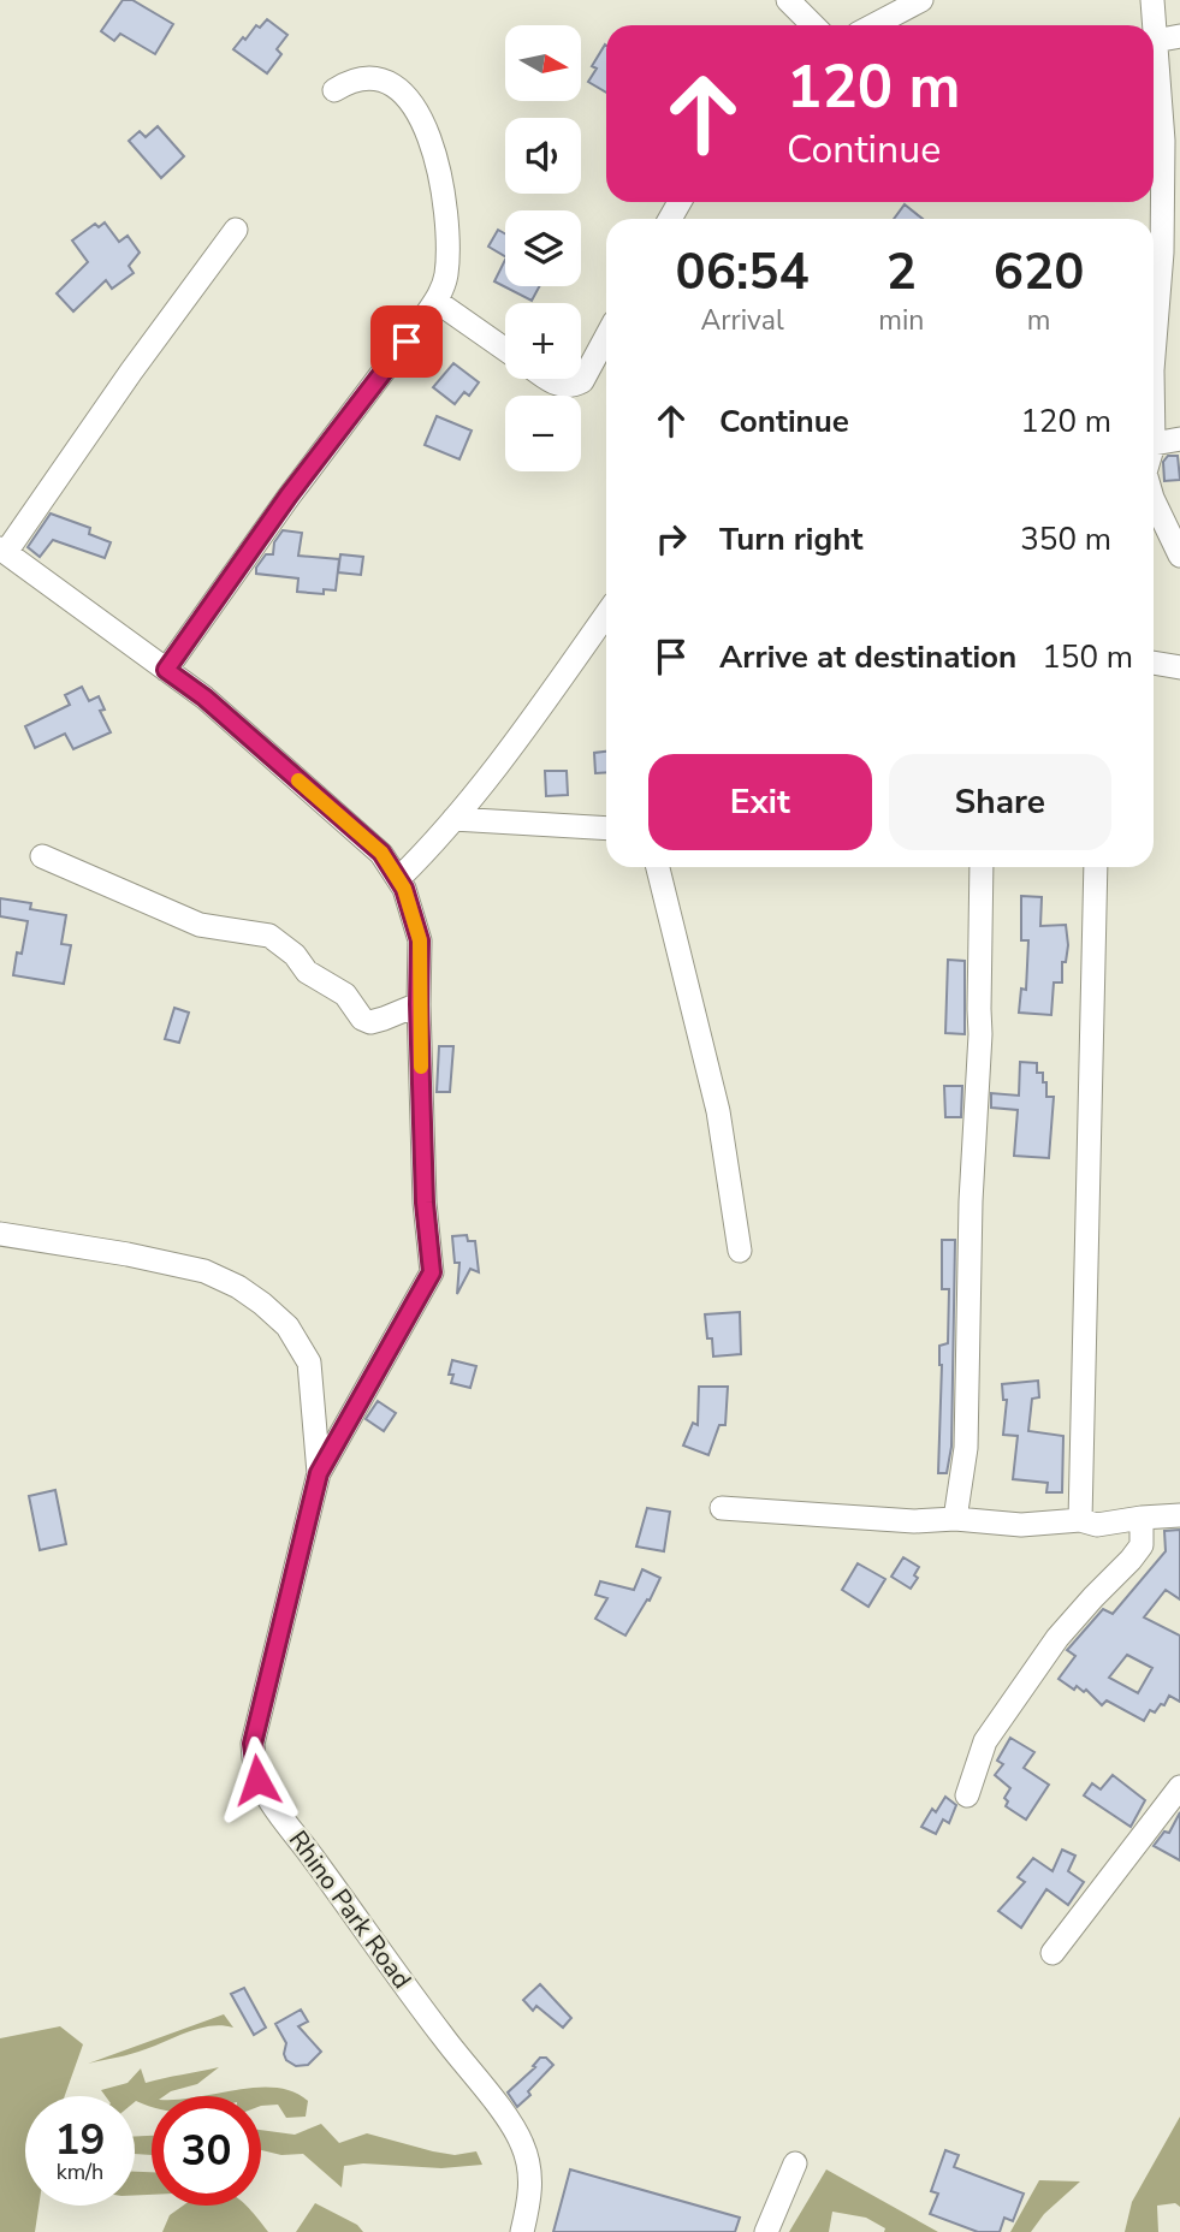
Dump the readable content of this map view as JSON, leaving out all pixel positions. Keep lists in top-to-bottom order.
{
  "streets": {
    "street": ["Rhino Park Road"]
  },
  "north": "right",
  "page": {
    "map_buttons": ["+", "−"],
    "turn": ["120 m", "Continue"],
    "eta": [
      "06:54",
      "Arrival",
      "2",
      "min",
      "620",
      "m"
    ],
    "list": [
      {
        "name": "Continue",
        "value": "120 m"
      },
      {
        "name": "Turn right",
        "value": "350 m"
      },
      {
        "name": "Arrive at destination",
        "value": "150 m"
      }
    ],
    "buttons": ["Exit", "Share"],
    "speed": "19 km/h",
    "limit": "30"
  }
}
